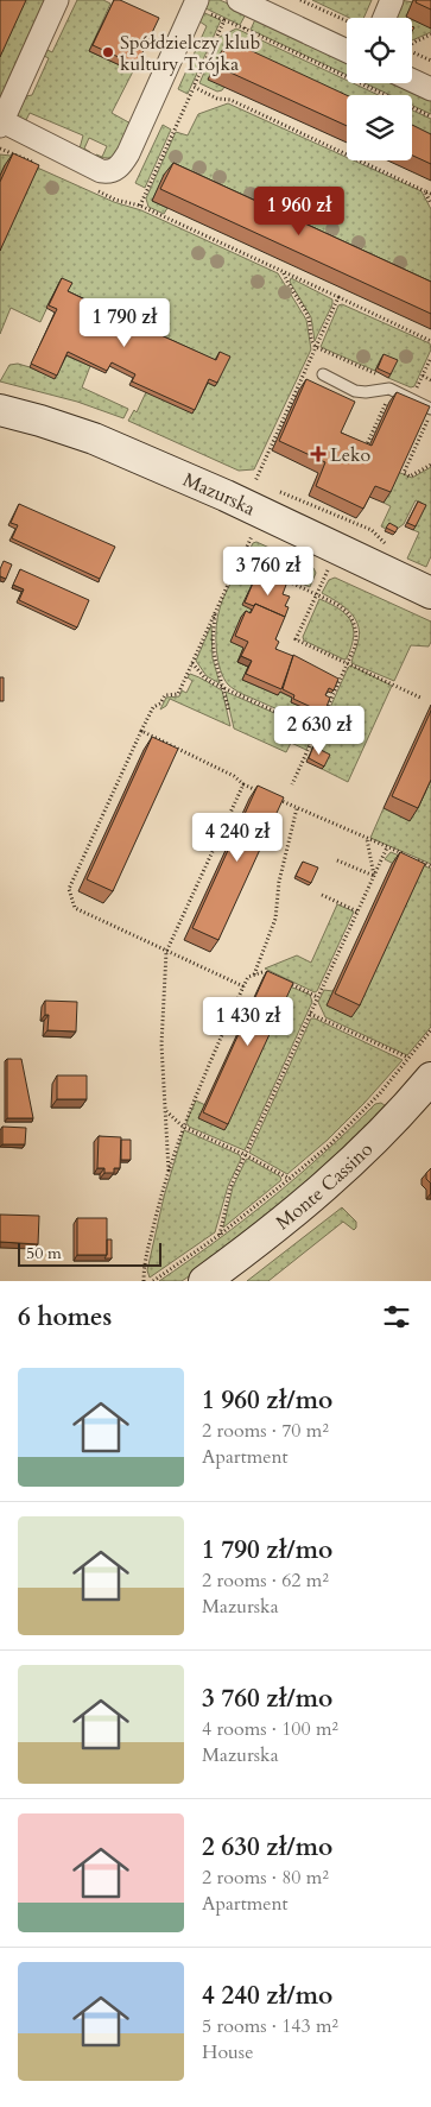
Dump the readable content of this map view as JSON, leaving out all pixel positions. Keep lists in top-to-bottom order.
{
  "streets": {
    "street": ["Mazurska", "Monte Cassino"]
  },
  "places": {
    "other": ["Spółdzielczy klub kultury Trójka"],
    "health": ["Leko"]
  },
  "scale_bar": "50 m",
  "page": {
    "price": [
      "1 960 zł",
      "1 790 zł",
      "3 760 zł",
      "2 630 zł",
      "4 240 zł",
      "1 430 zł"
    ],
    "scale": "50 m",
    "heading": "6 homes",
    "list": [
      {
        "name": "1 960 zł/mo",
        "note": "2 rooms · 70 m² · Apartment"
      },
      {
        "name": "1 790 zł/mo",
        "note": "2 rooms · 62 m² · Mazurska"
      },
      {
        "name": "3 760 zł/mo",
        "note": "4 rooms · 100 m² · Mazurska"
      },
      {
        "name": "2 630 zł/mo",
        "note": "2 rooms · 80 m² · Apartment"
      },
      {
        "name": "4 240 zł/mo",
        "note": "5 rooms · 143 m² · House"
      }
    ]
  }
}
